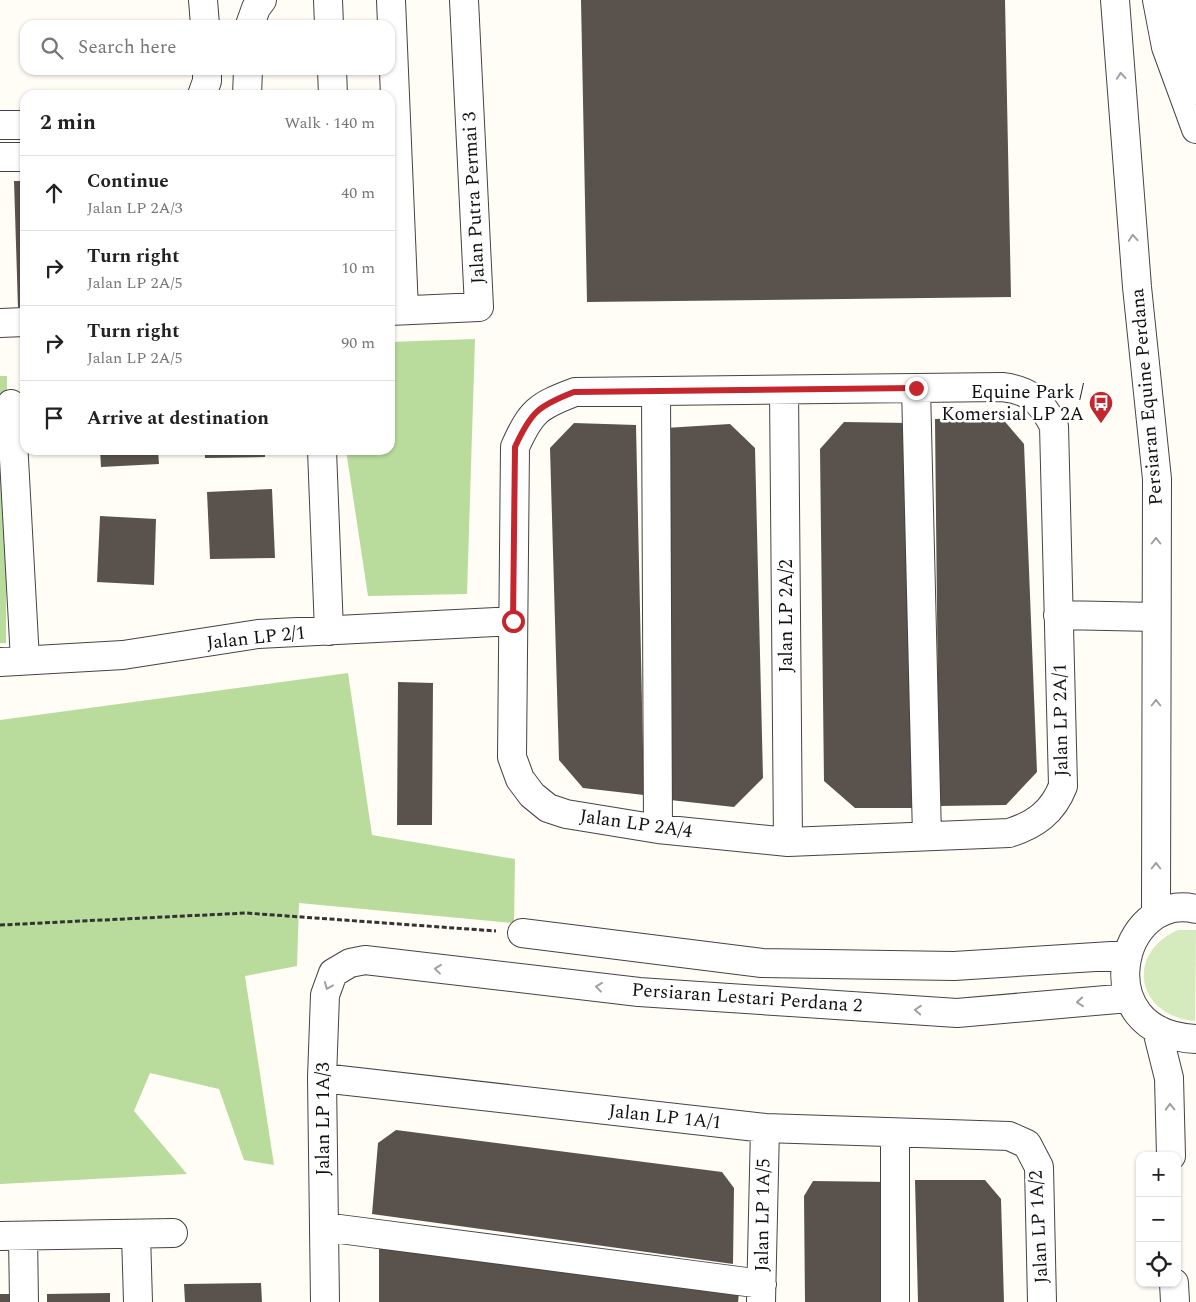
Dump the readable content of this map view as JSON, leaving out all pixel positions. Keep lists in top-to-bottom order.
{
  "streets": {
    "street": [
      "Jalan Putra Permai 3",
      "Persiaran Equine Perdana",
      "Jalan LP 2A/2",
      "Jalan LP 2/1",
      "Jalan LP 2A/1",
      "Jalan LP 2A/4",
      "Persiaran Lestari Perdana 2",
      "Jalan LP 1A/1",
      "Jalan LP 1A/3",
      "Jalan LP 1A/5",
      "Jalan LP 1A/2"
    ]
  },
  "crossings": [
    ["Jalan LP 2A/2", "Jalan LP 2A/1"],
    ["Jalan LP 2A/2", "Jalan LP 2A/4"],
    ["Jalan LP 2/1", "Jalan LP 2A/1"],
    ["Jalan LP 2/1", "Jalan LP 2A/4"],
    ["Jalan LP 2A/1", "Jalan LP 2A/4"],
    ["Persiaran Lestari Perdana 2", "Jalan LP 1A/3"],
    ["Jalan LP 1A/1", "Jalan LP 1A/3"],
    ["Jalan LP 1A/1", "Jalan LP 1A/5"],
    ["Jalan LP 1A/1", "Jalan LP 1A/2"]
  ],
  "places": {
    "bus stop": ["Equine Park / Komersial LP 2A"]
  },
  "page": {
    "search": "Search here",
    "heading": ["2 min", "Walk · 140 m"],
    "list": [
      ["Continue", "Jalan LP 2A/3", "40 m"],
      ["Turn right", "Jalan LP 2A/5", "10 m"],
      ["Turn right", "Jalan LP 2A/5", "90 m"],
      "Arrive at destination"
    ],
    "map_buttons": ["+", "−"]
  }
}
